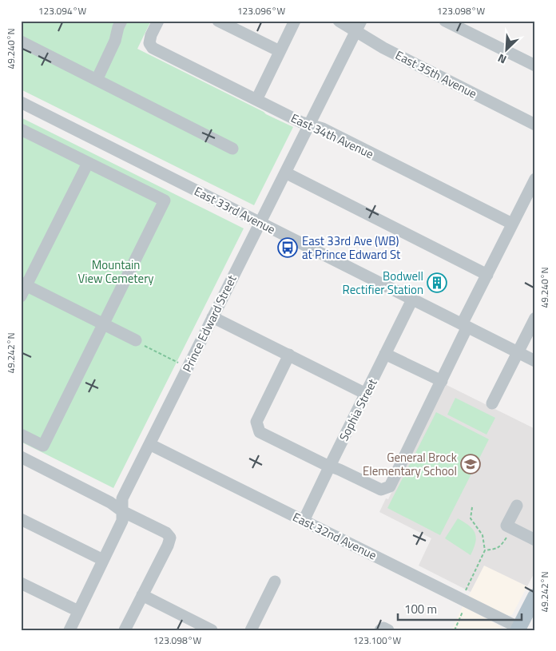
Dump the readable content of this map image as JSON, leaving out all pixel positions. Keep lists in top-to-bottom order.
{
  "streets": {
    "street": [
      "East 35th Avenue",
      "East 34th Avenue",
      "East 33rd Avenue",
      "Prince Edward Street",
      "Sophia Street",
      "East 32nd Avenue"
    ]
  },
  "crossings": [
    ["East 35th Avenue", "Prince Edward Street"],
    ["East 34th Avenue", "Prince Edward Street"],
    ["East 33rd Avenue", "Prince Edward Street"],
    ["East 33rd Avenue", "Sophia Street"],
    ["Prince Edward Street", "East 32nd Avenue"],
    ["Sophia Street", "East 32nd Avenue"]
  ],
  "parks": ["Mountain View Cemetery"],
  "places": {
    "bus stop": ["East 33rd Ave (WB) at Prince Edward St"],
    "building": ["Bodwell Rectifier Station"],
    "school or university": ["General Brock Elementary School"]
  },
  "scale_bar": "100 m",
  "north": "bottom left",
  "coordinates": [
    "123.094°W",
    "123.096°W",
    "123.098°W",
    "49.240°N",
    "49.242°N",
    "123.100°W"
  ]
}
